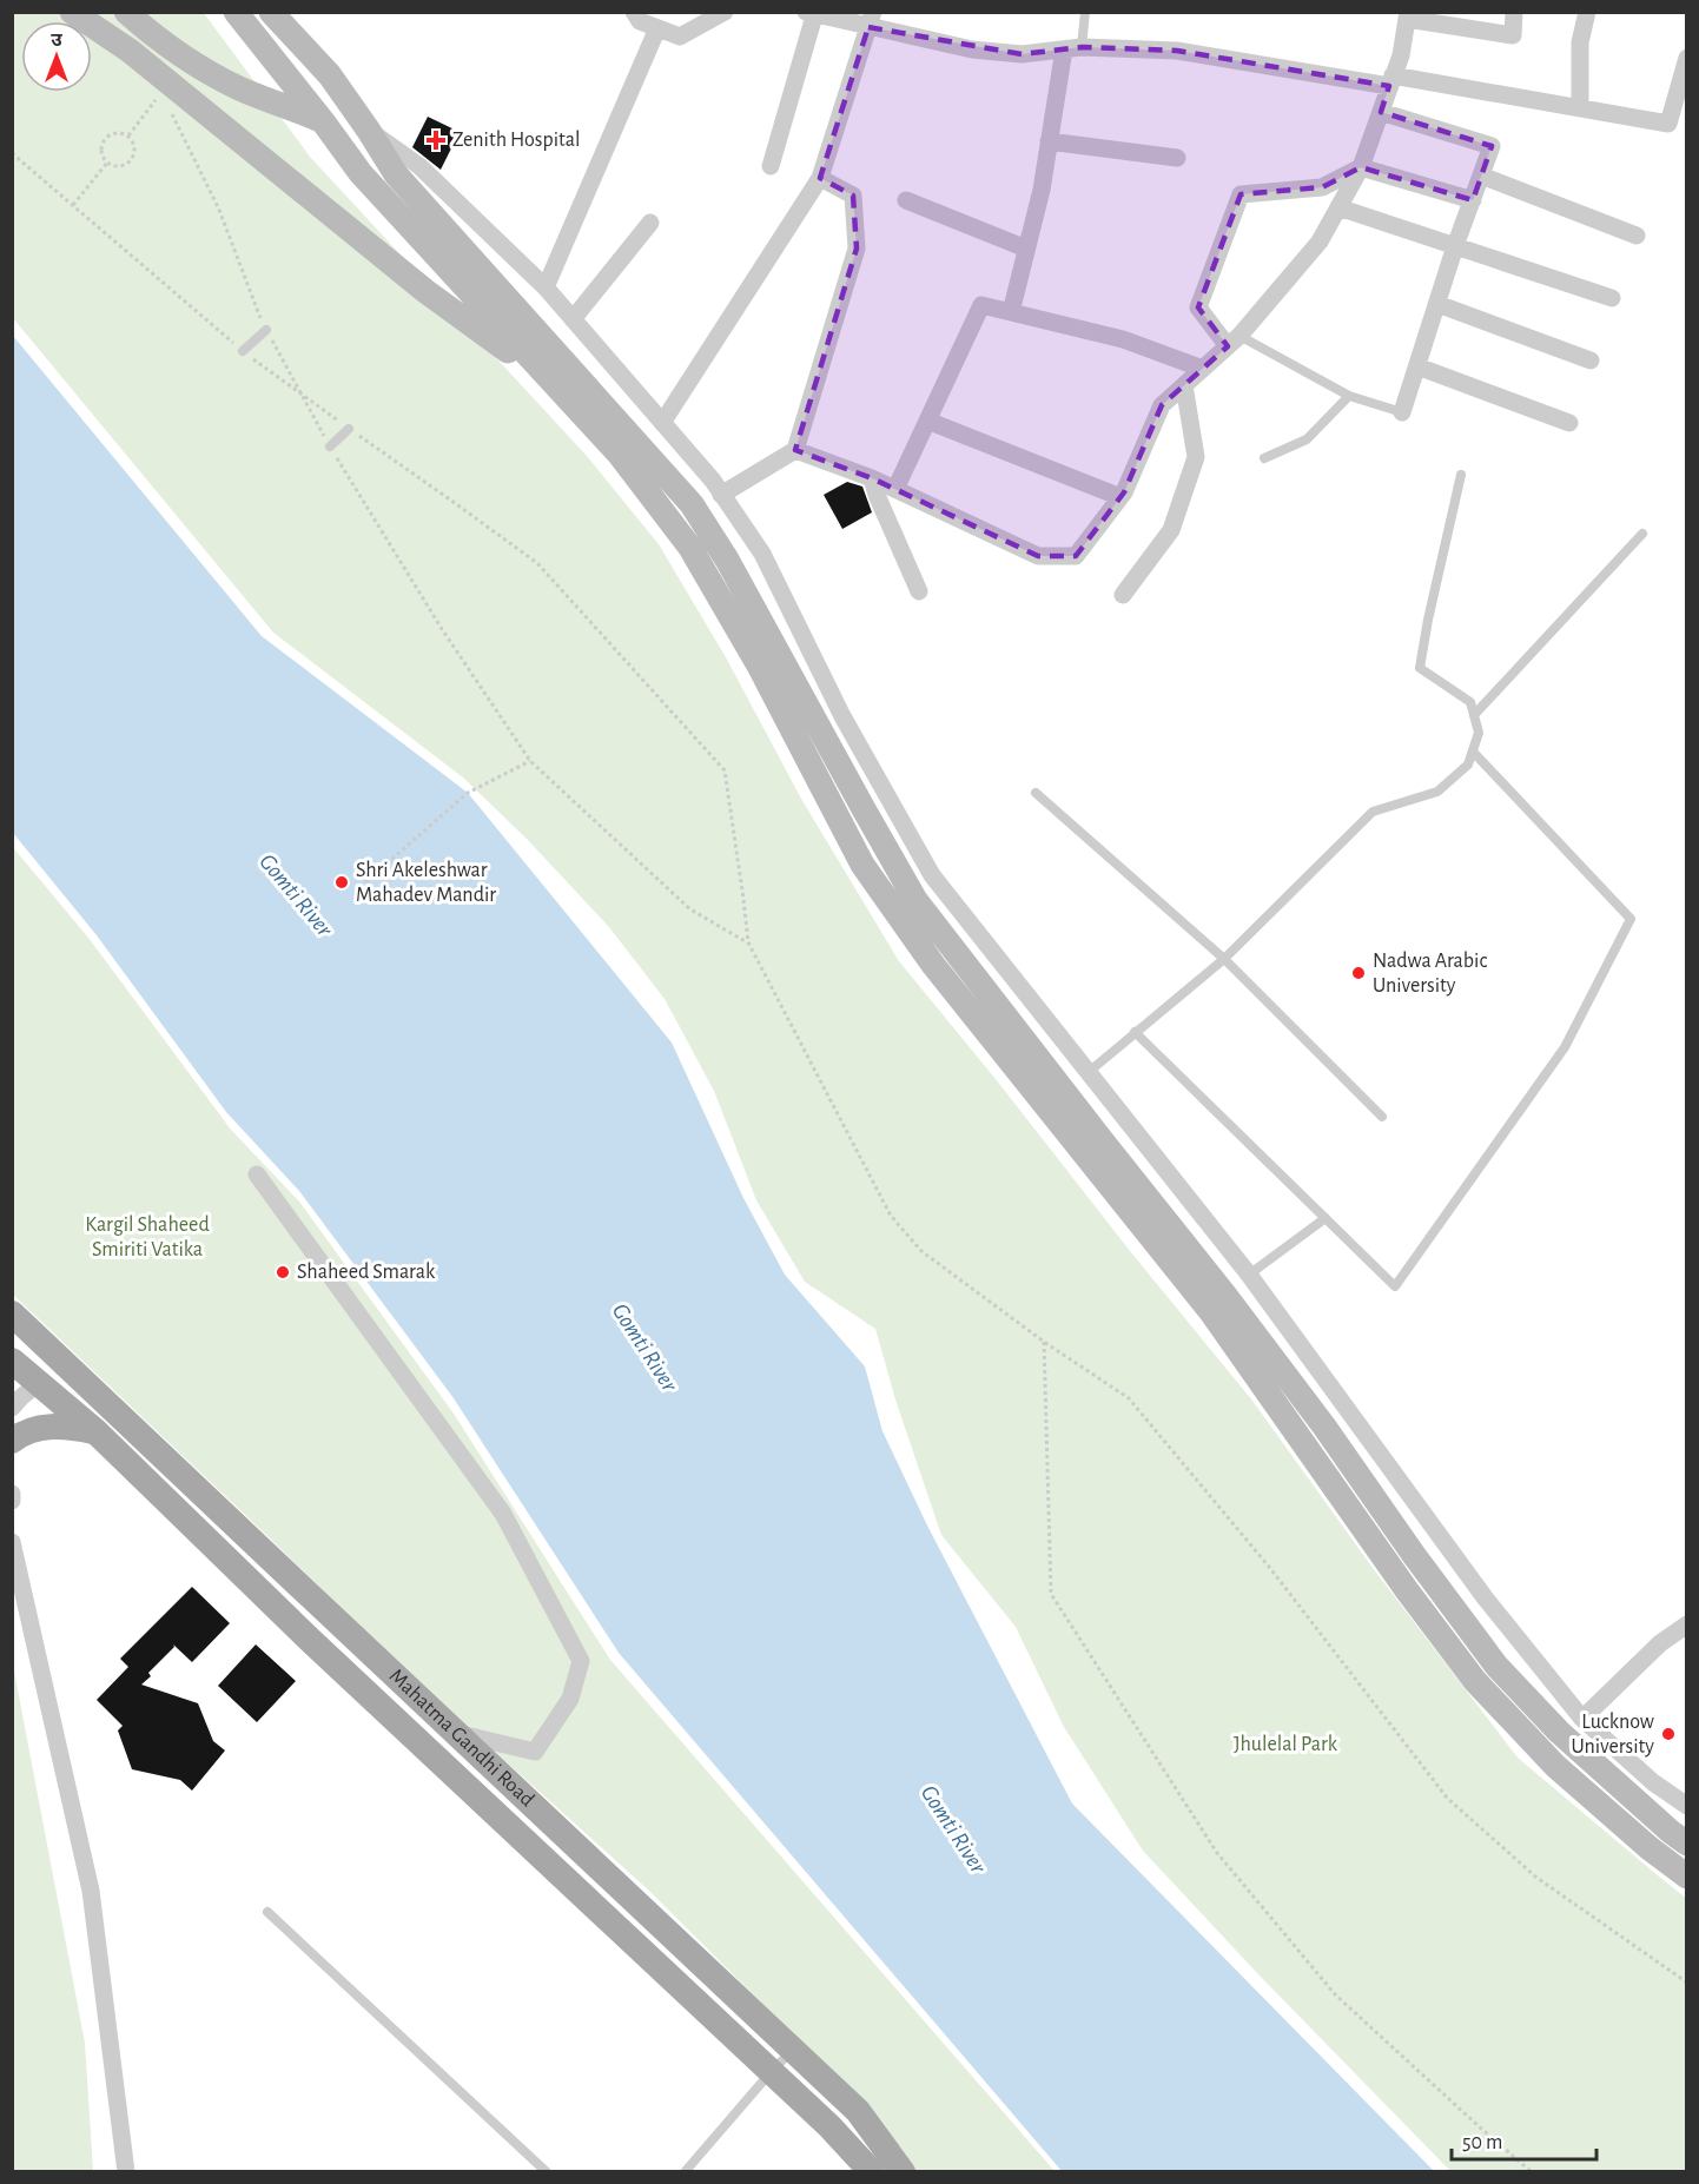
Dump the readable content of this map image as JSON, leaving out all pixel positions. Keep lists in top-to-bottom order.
{
  "streets": {
    "main road": ["Mahatma Gandhi Road"]
  },
  "water": ["Gomti River"],
  "parks": ["Kargil Shaheed Smiriti Vatika", "Jhulelal Park"],
  "places": {
    "health": ["Zenith Hospital"],
    "other": [
      "Shri Akeleshwar Mahadev Mandir",
      "Nadwa Arabic University",
      "Shaheed Smarak",
      "Lucknow University"
    ]
  },
  "scale_bar": "50 m",
  "north": "top"
}
